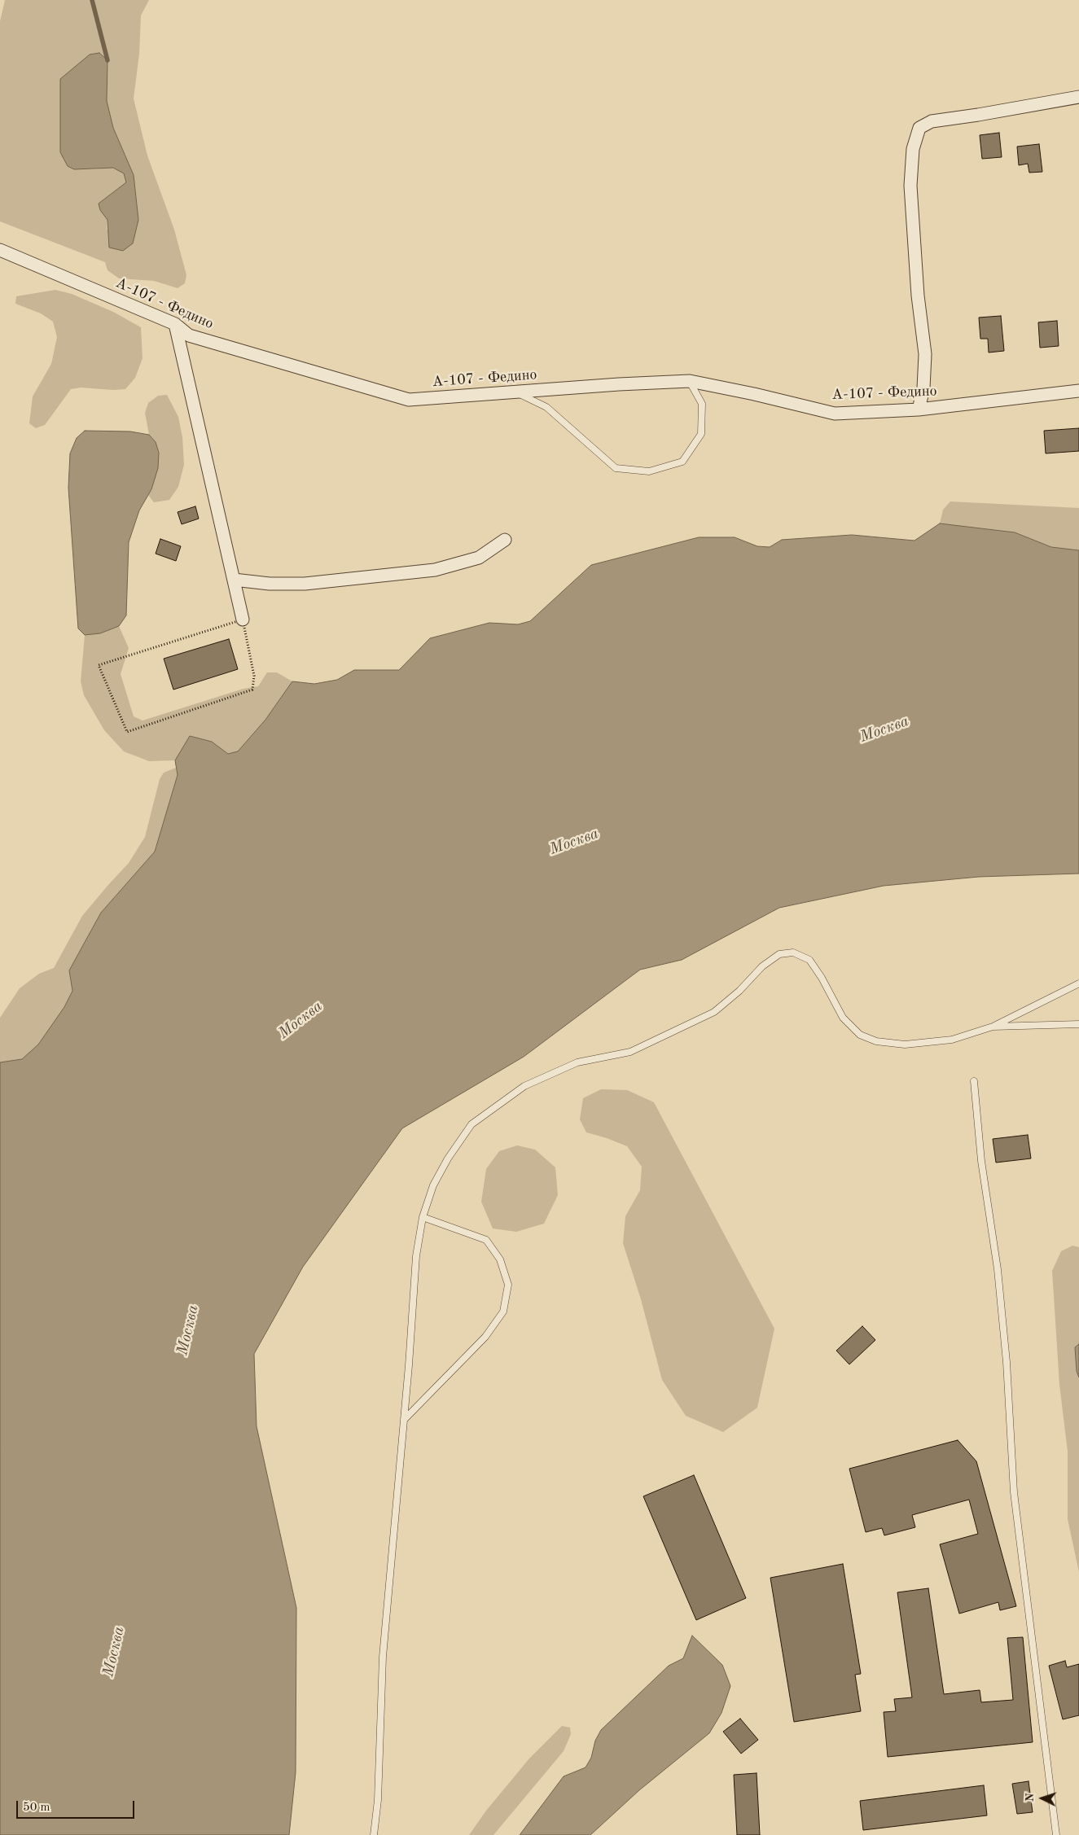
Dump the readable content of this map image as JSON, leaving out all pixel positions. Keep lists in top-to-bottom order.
{
  "streets": {
    "street": ["А-107 - Федино"]
  },
  "water": ["Москва"],
  "scale_bar": "50 m",
  "north": "left"
}
